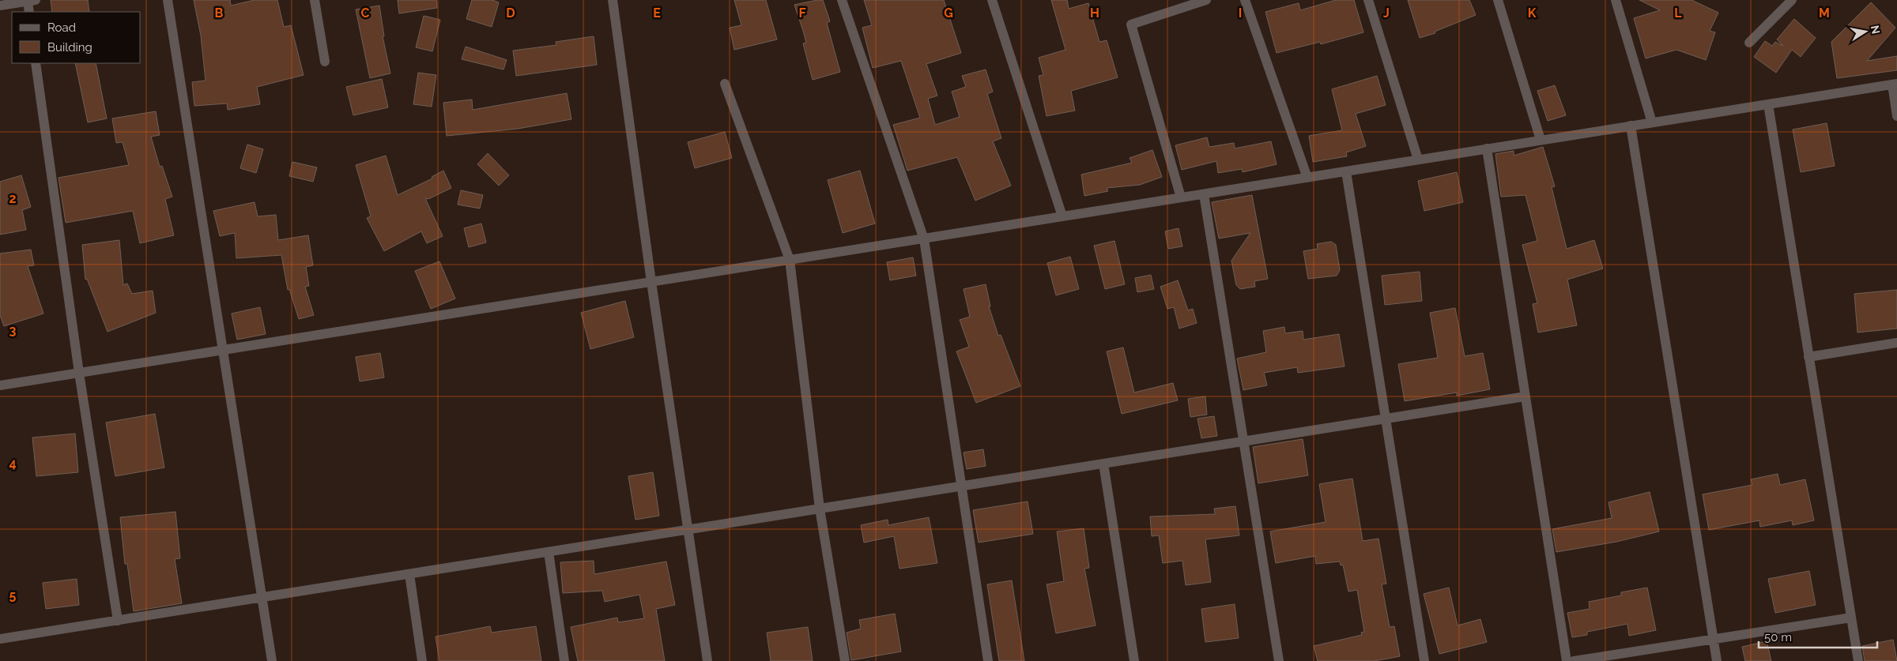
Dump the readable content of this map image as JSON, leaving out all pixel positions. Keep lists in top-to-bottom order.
{
  "legend": ["Road", "Building"],
  "scale_bar": "50 m",
  "north": "right",
  "grid": {
    "columns": [
      "B",
      "C",
      "D",
      "E",
      "F",
      "G",
      "H",
      "I",
      "J",
      "K",
      "L",
      "M"
    ],
    "rows": [
      "2",
      "3",
      "4",
      "5"
    ]
  }
}
